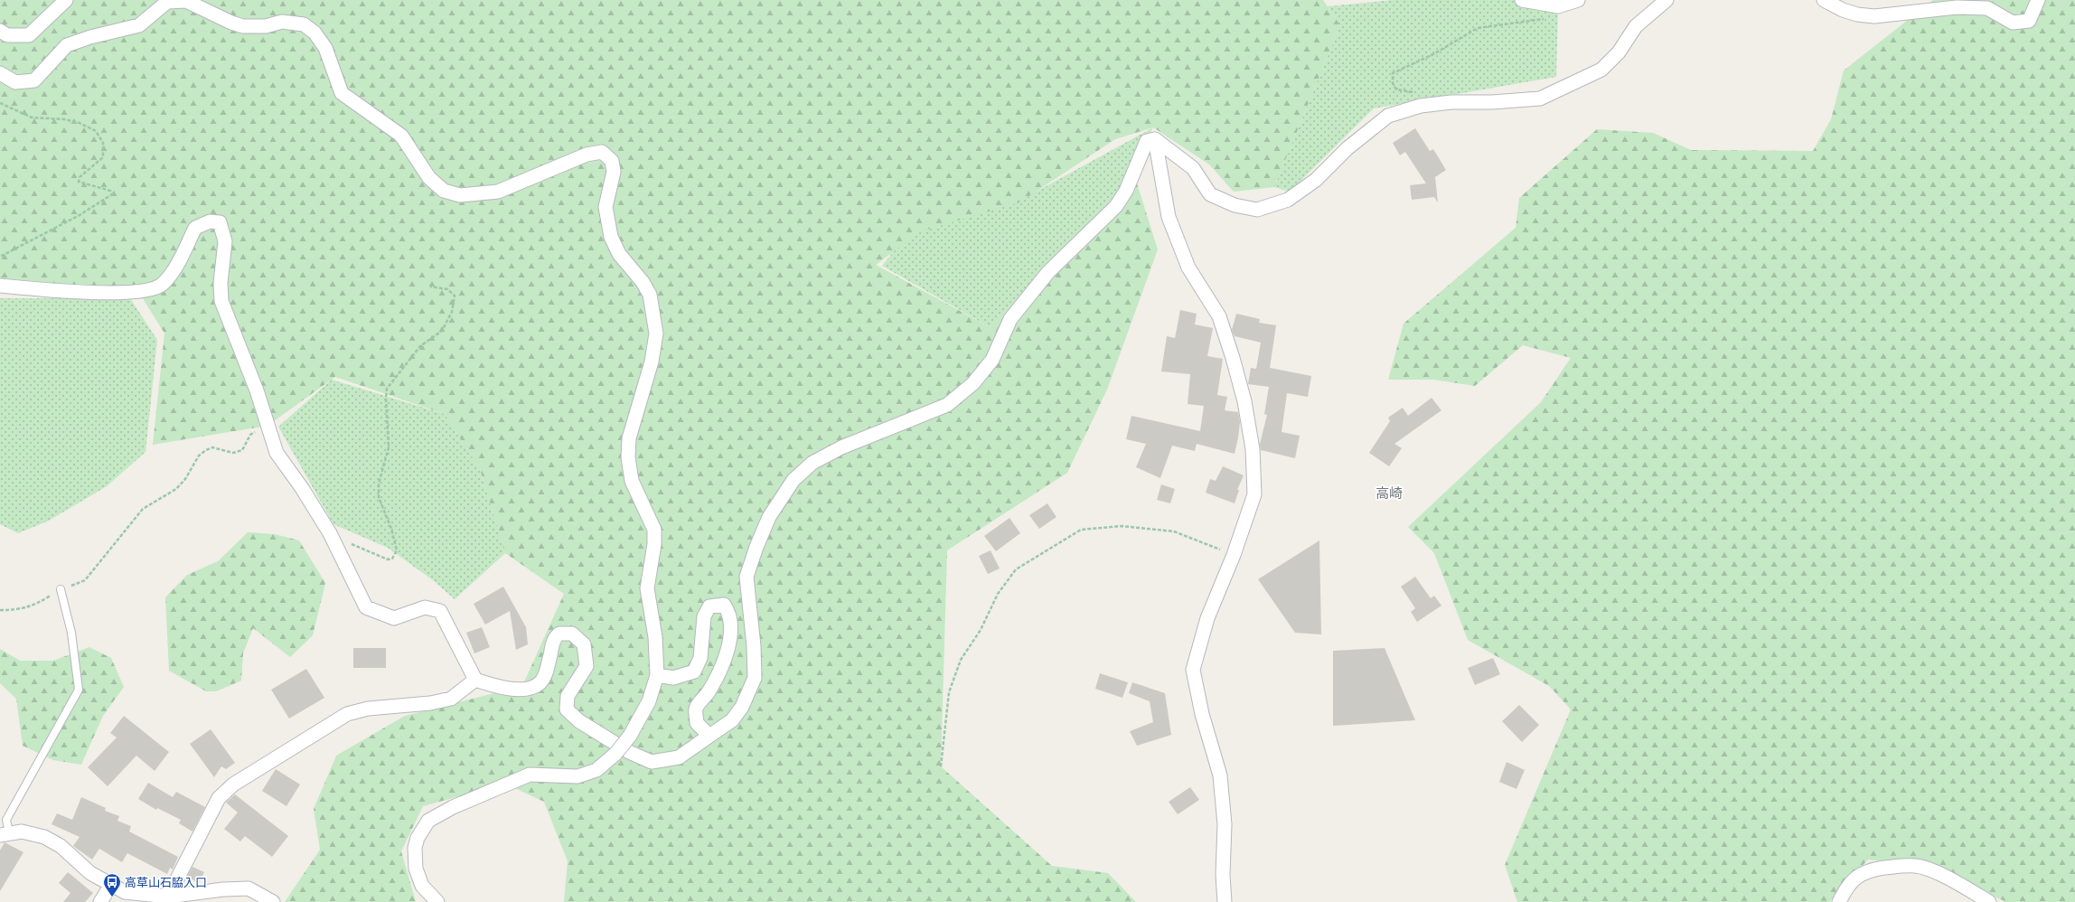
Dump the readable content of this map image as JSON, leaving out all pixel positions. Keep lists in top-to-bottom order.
{
  "districts": ["高崎"],
  "places": {
    "bus stop": ["高草山石脇入口"]
  }
}
